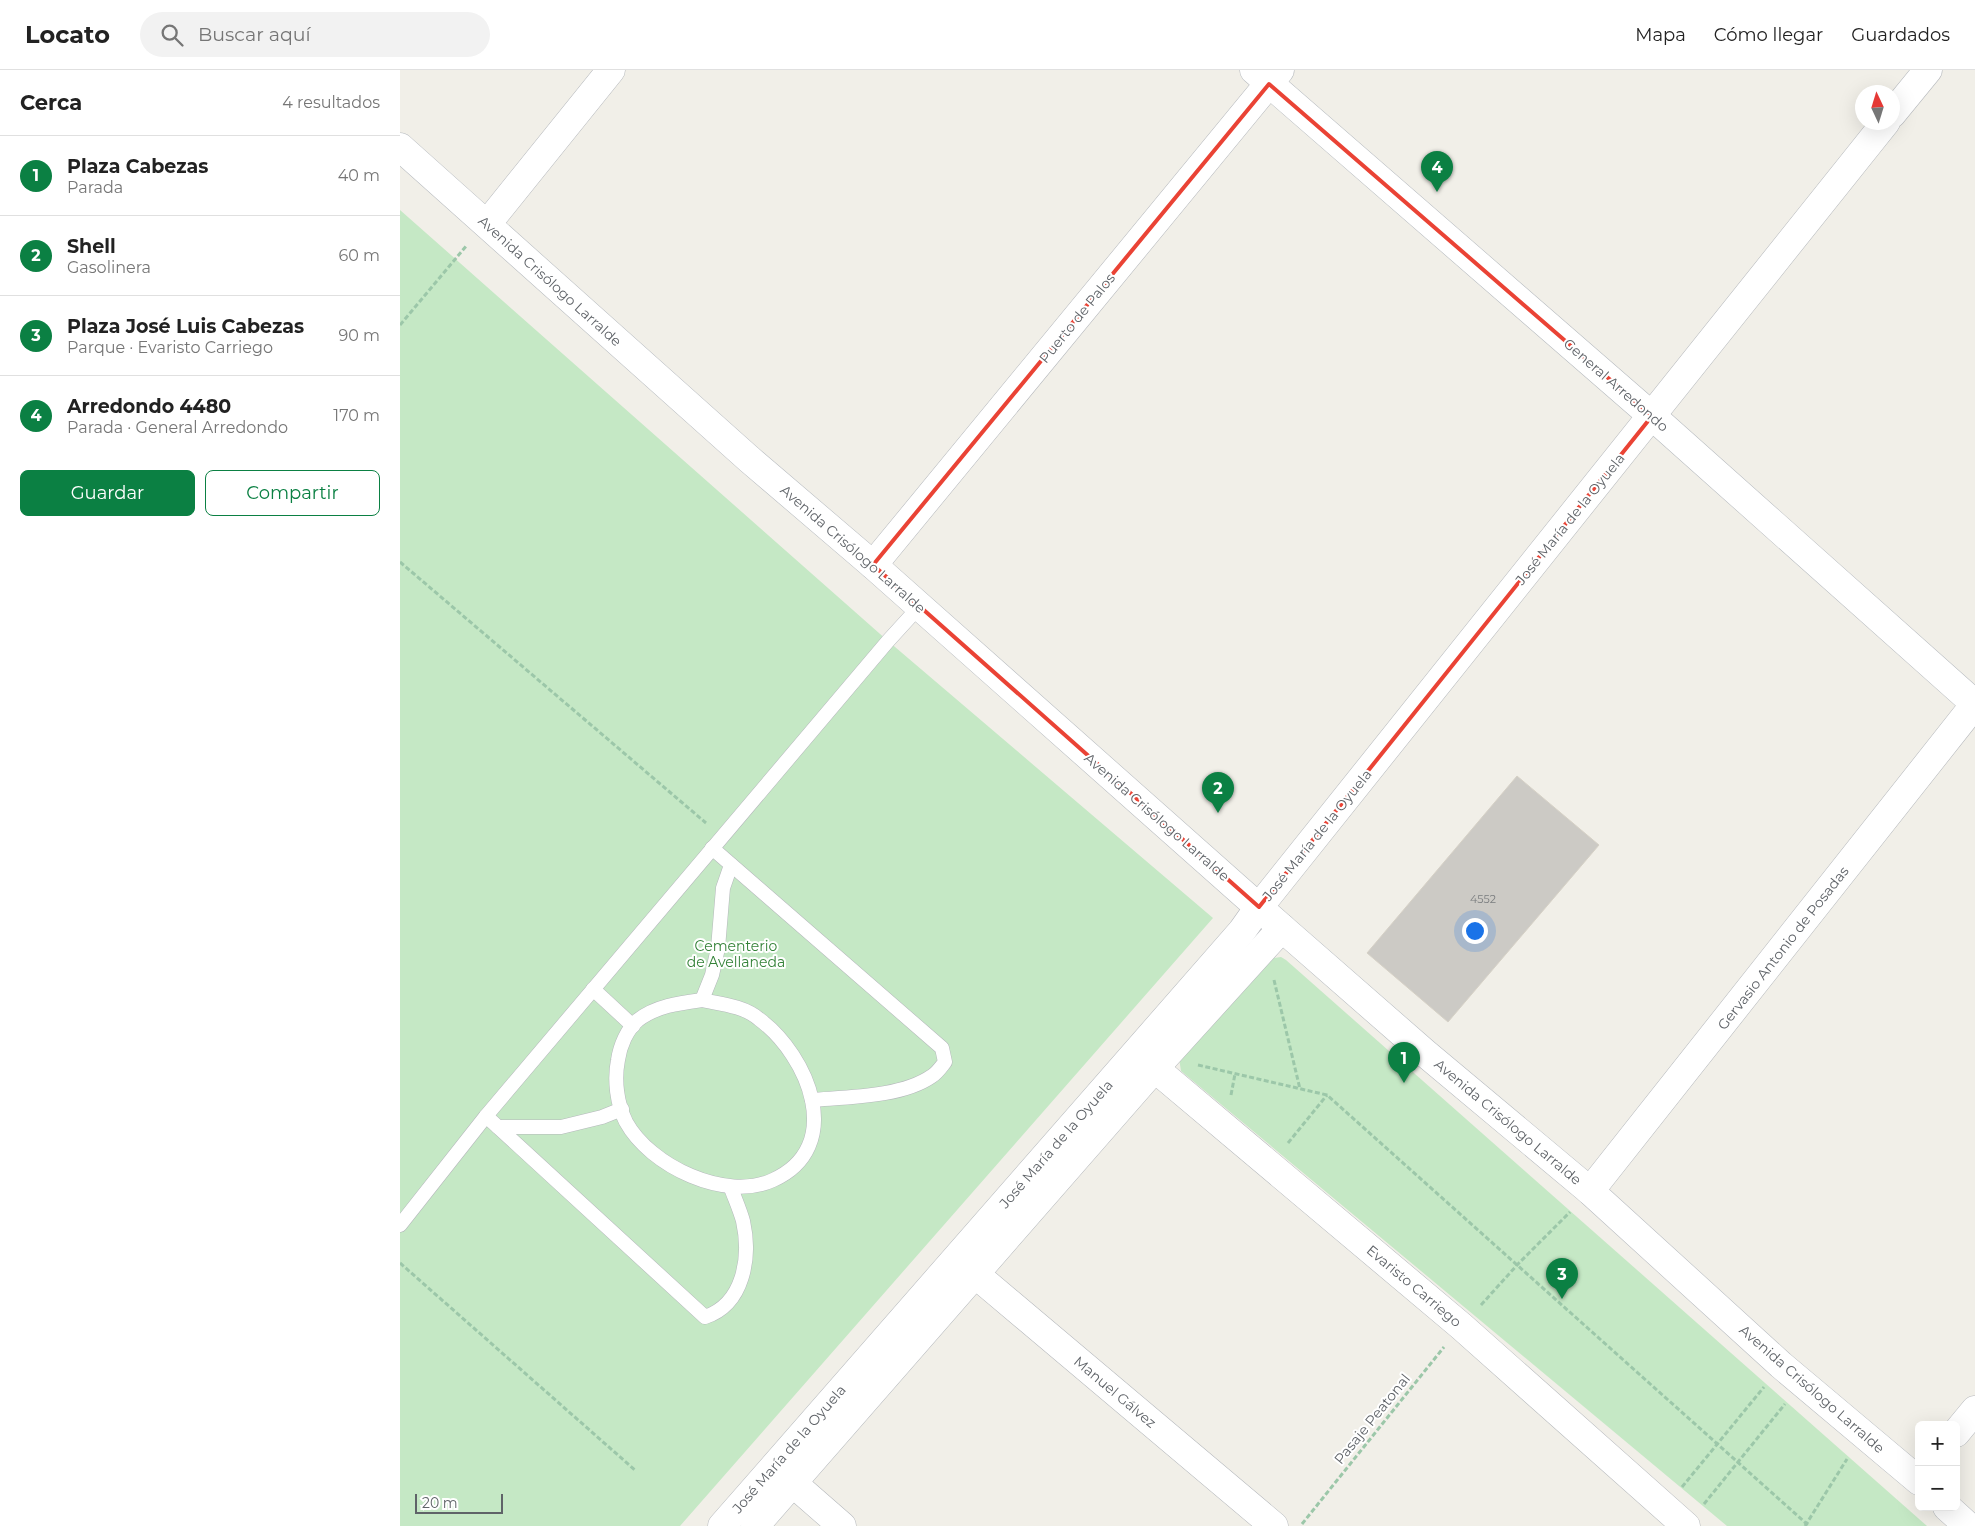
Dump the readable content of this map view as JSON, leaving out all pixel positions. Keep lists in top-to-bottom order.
{
  "streets": {
    "street": [
      "Avenida Crisólogo Larralde",
      "Puerto de Palos",
      "General Arredondo",
      "José María de la Oyuela",
      "Gervasio Antonio de Posadas",
      "Evaristo Carriego",
      "Manuel Gálvez"
    ],
    "path": ["Pasaje Peatonal"]
  },
  "crossings": [
    ["Avenida Crisólogo Larralde", "Puerto de Palos"],
    ["Avenida Crisólogo Larralde", "José María de la Oyuela"],
    ["Avenida Crisólogo Larralde", "Gervasio Antonio de Posadas"],
    ["Avenida Crisólogo Larralde", "Pasaje Peatonal"],
    ["Puerto de Palos", "General Arredondo"],
    ["General Arredondo", "José María de la Oyuela"],
    ["General Arredondo", "Gervasio Antonio de Posadas"],
    ["José María de la Oyuela", "Evaristo Carriego"],
    ["José María de la Oyuela", "Manuel Gálvez"],
    ["Gervasio Antonio de Posadas", "Pasaje Peatonal"],
    ["Evaristo Carriego", "Pasaje Peatonal"]
  ],
  "parks": ["Cementerio de Avellaneda"],
  "house_numbers": ["4552"],
  "scale_bar": "20 m",
  "north": "top",
  "page": {
    "header": "Locato",
    "search": "Buscar aquí",
    "nav": ["Mapa", "Cómo llegar", "Guardados"],
    "heading": ["Cerca", "4 resultados"],
    "list": [
      {
        "mark": "1",
        "name": "Plaza Cabezas",
        "note": "Parada",
        "value": "40 m"
      },
      {
        "mark": "2",
        "name": "Shell",
        "note": "Gasolinera",
        "value": "60 m"
      },
      {
        "mark": "3",
        "name": "Plaza José Luis Cabezas",
        "note": "Parque · Evaristo Carriego",
        "value": "90 m"
      },
      {
        "mark": "4",
        "name": "Arredondo 4480",
        "note": "Parada · General Arredondo",
        "value": "170 m"
      }
    ],
    "pins": [
      "4",
      "2",
      "1",
      "3"
    ],
    "buttons": ["Guardar", "Compartir"],
    "map_buttons": ["+", "−"],
    "scale": "20 m"
  }
}
